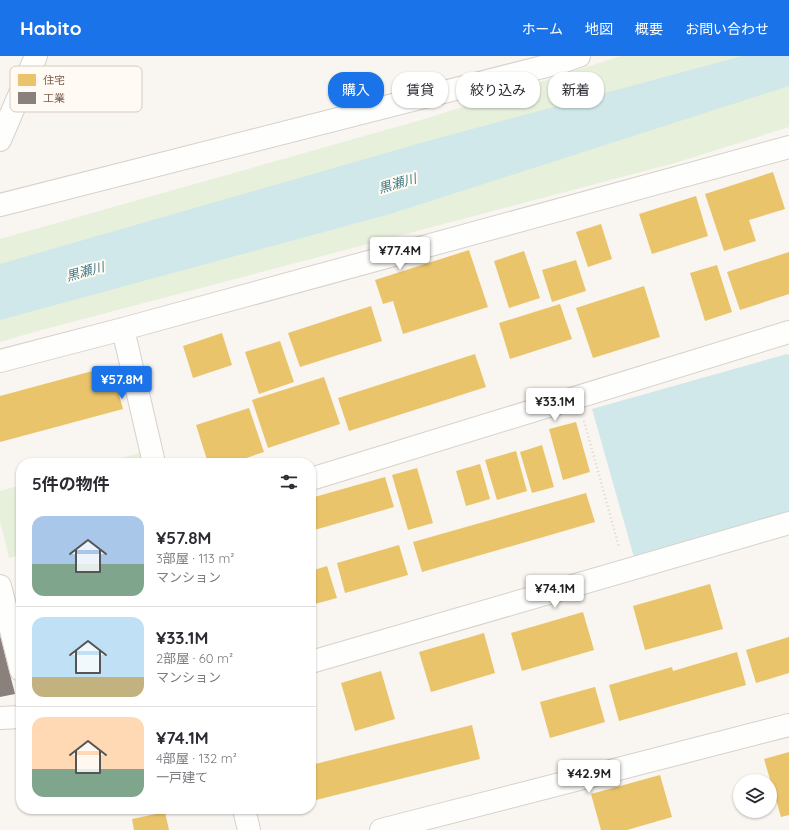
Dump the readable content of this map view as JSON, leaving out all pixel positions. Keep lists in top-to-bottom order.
{
  "water": ["黒瀬川"],
  "legend": ["住宅", "工業"],
  "page": {
    "header": "Habito",
    "nav": [
      "ホーム",
      "地図",
      "概要",
      "お問い合わせ"
    ],
    "chip": [
      "購入",
      "賃貸",
      "絞り込み",
      "新着"
    ],
    "price": [
      "¥77.4M",
      "¥57.8M",
      "¥33.1M",
      "¥74.1M",
      "¥42.9M"
    ],
    "heading": "5件の物件",
    "list": [
      {
        "name": "¥57.8M",
        "note": "3部屋 · 113 m² · マンション"
      },
      {
        "name": "¥33.1M",
        "note": "2部屋 · 60 m² · マンション"
      },
      {
        "name": "¥74.1M",
        "note": "4部屋 · 132 m² · 一戸建て"
      }
    ]
  }
}
